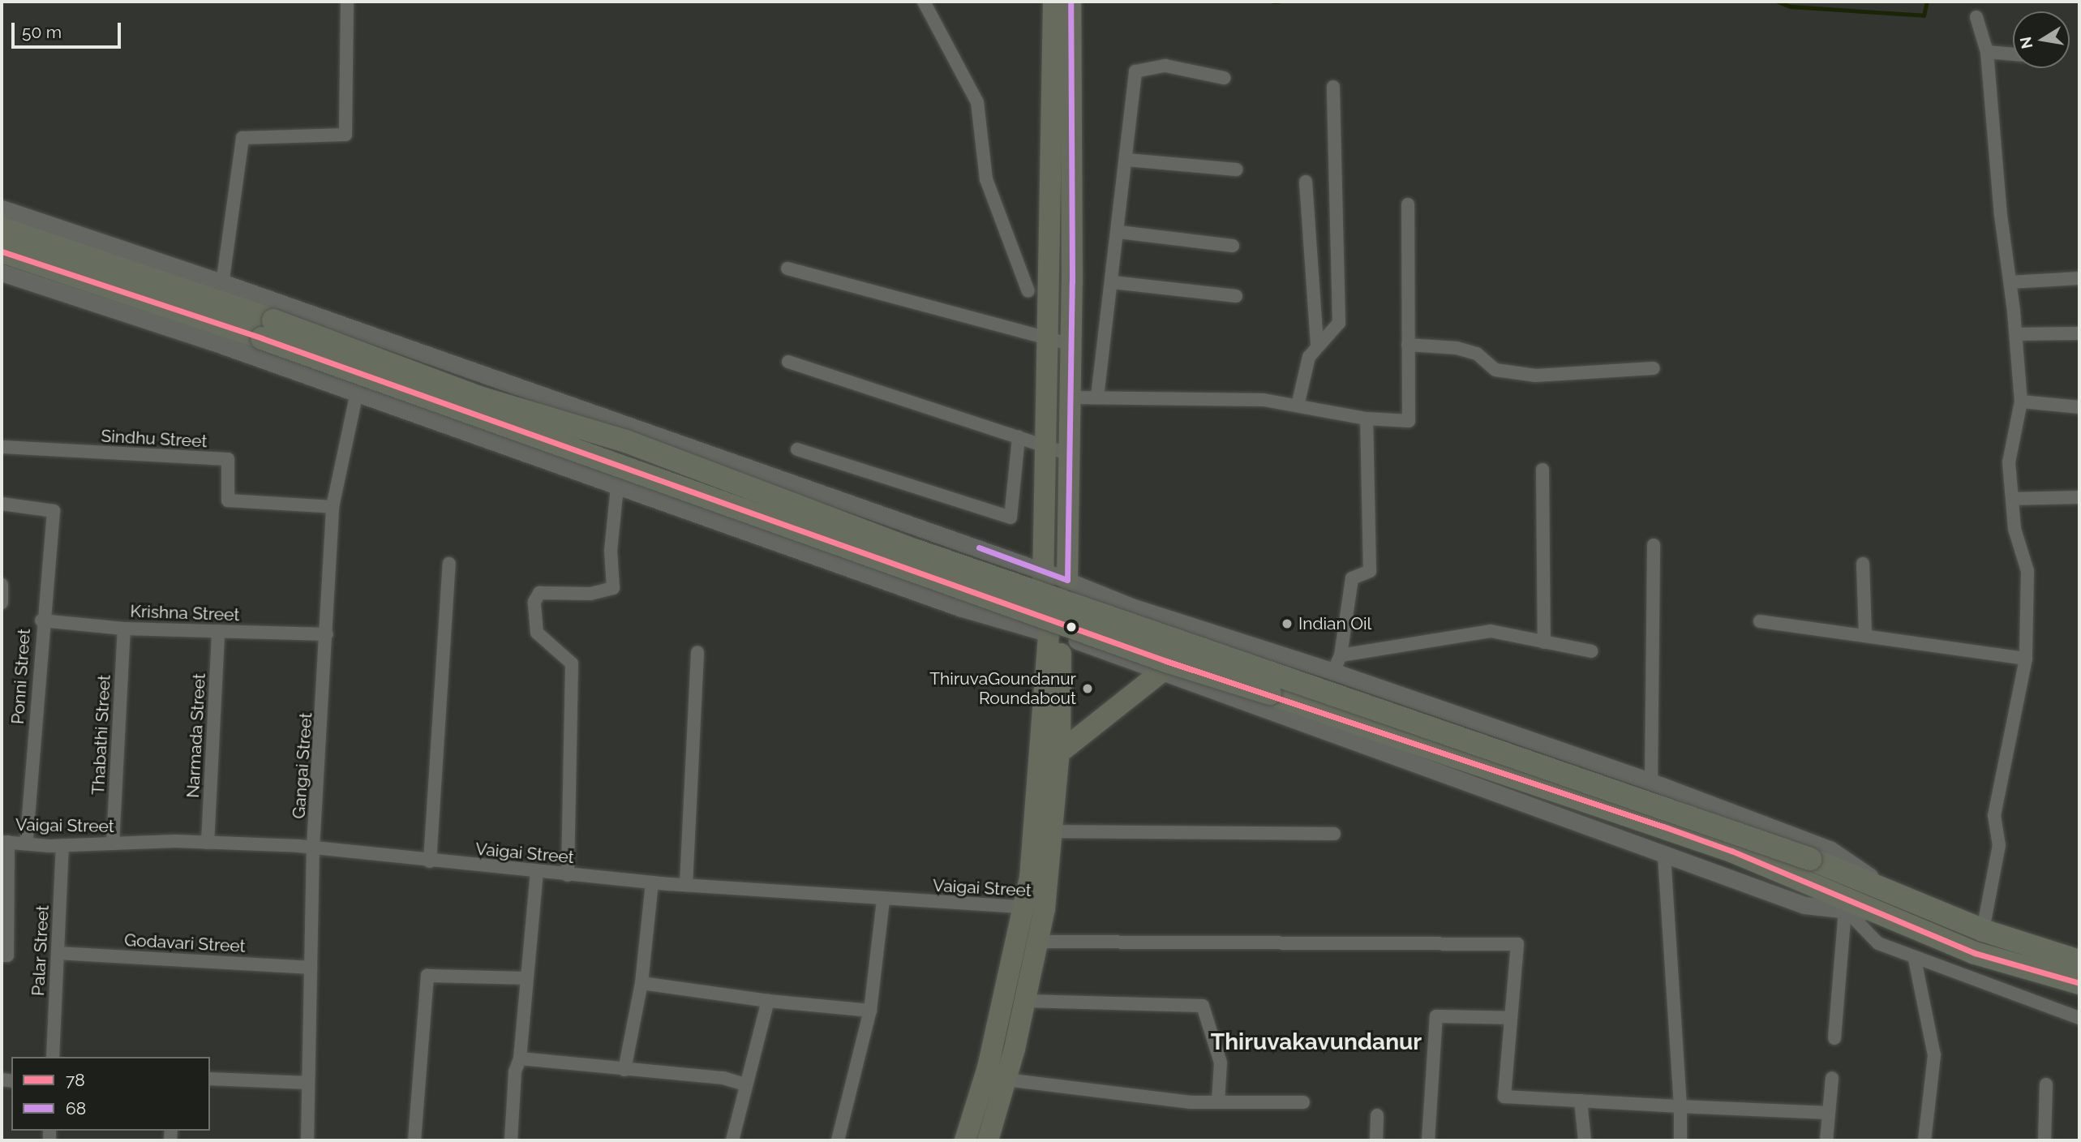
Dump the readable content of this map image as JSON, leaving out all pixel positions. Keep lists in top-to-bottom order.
{
  "streets": {
    "street": [
      "Sindhu Street",
      "Krishna Street",
      "Ponni Street",
      "Thabathi Street",
      "Narmada Street",
      "Gangai Street",
      "Vaigai Street",
      "Godavari Street",
      "Palar Street"
    ]
  },
  "crossings": [
    ["Sindhu Street", "Gangai Street"],
    ["Krishna Street", "Ponni Street"],
    ["Krishna Street", "Thabathi Street"],
    ["Krishna Street", "Narmada Street"],
    ["Krishna Street", "Gangai Street"],
    ["Ponni Street", "Vaigai Street"],
    ["Thabathi Street", "Vaigai Street"],
    ["Narmada Street", "Vaigai Street"],
    ["Gangai Street", "Vaigai Street"],
    ["Gangai Street", "Godavari Street"],
    ["Vaigai Street", "Palar Street"],
    ["Godavari Street", "Palar Street"]
  ],
  "districts": ["Thiruvakavundanur"],
  "places": ["Indian Oil", "ThiruvaGoundanur Roundabout"],
  "lines": ["transit line 68", "transit line 78"],
  "legend": ["78", "68"],
  "scale_bar": "50 m",
  "north": "left"
}
